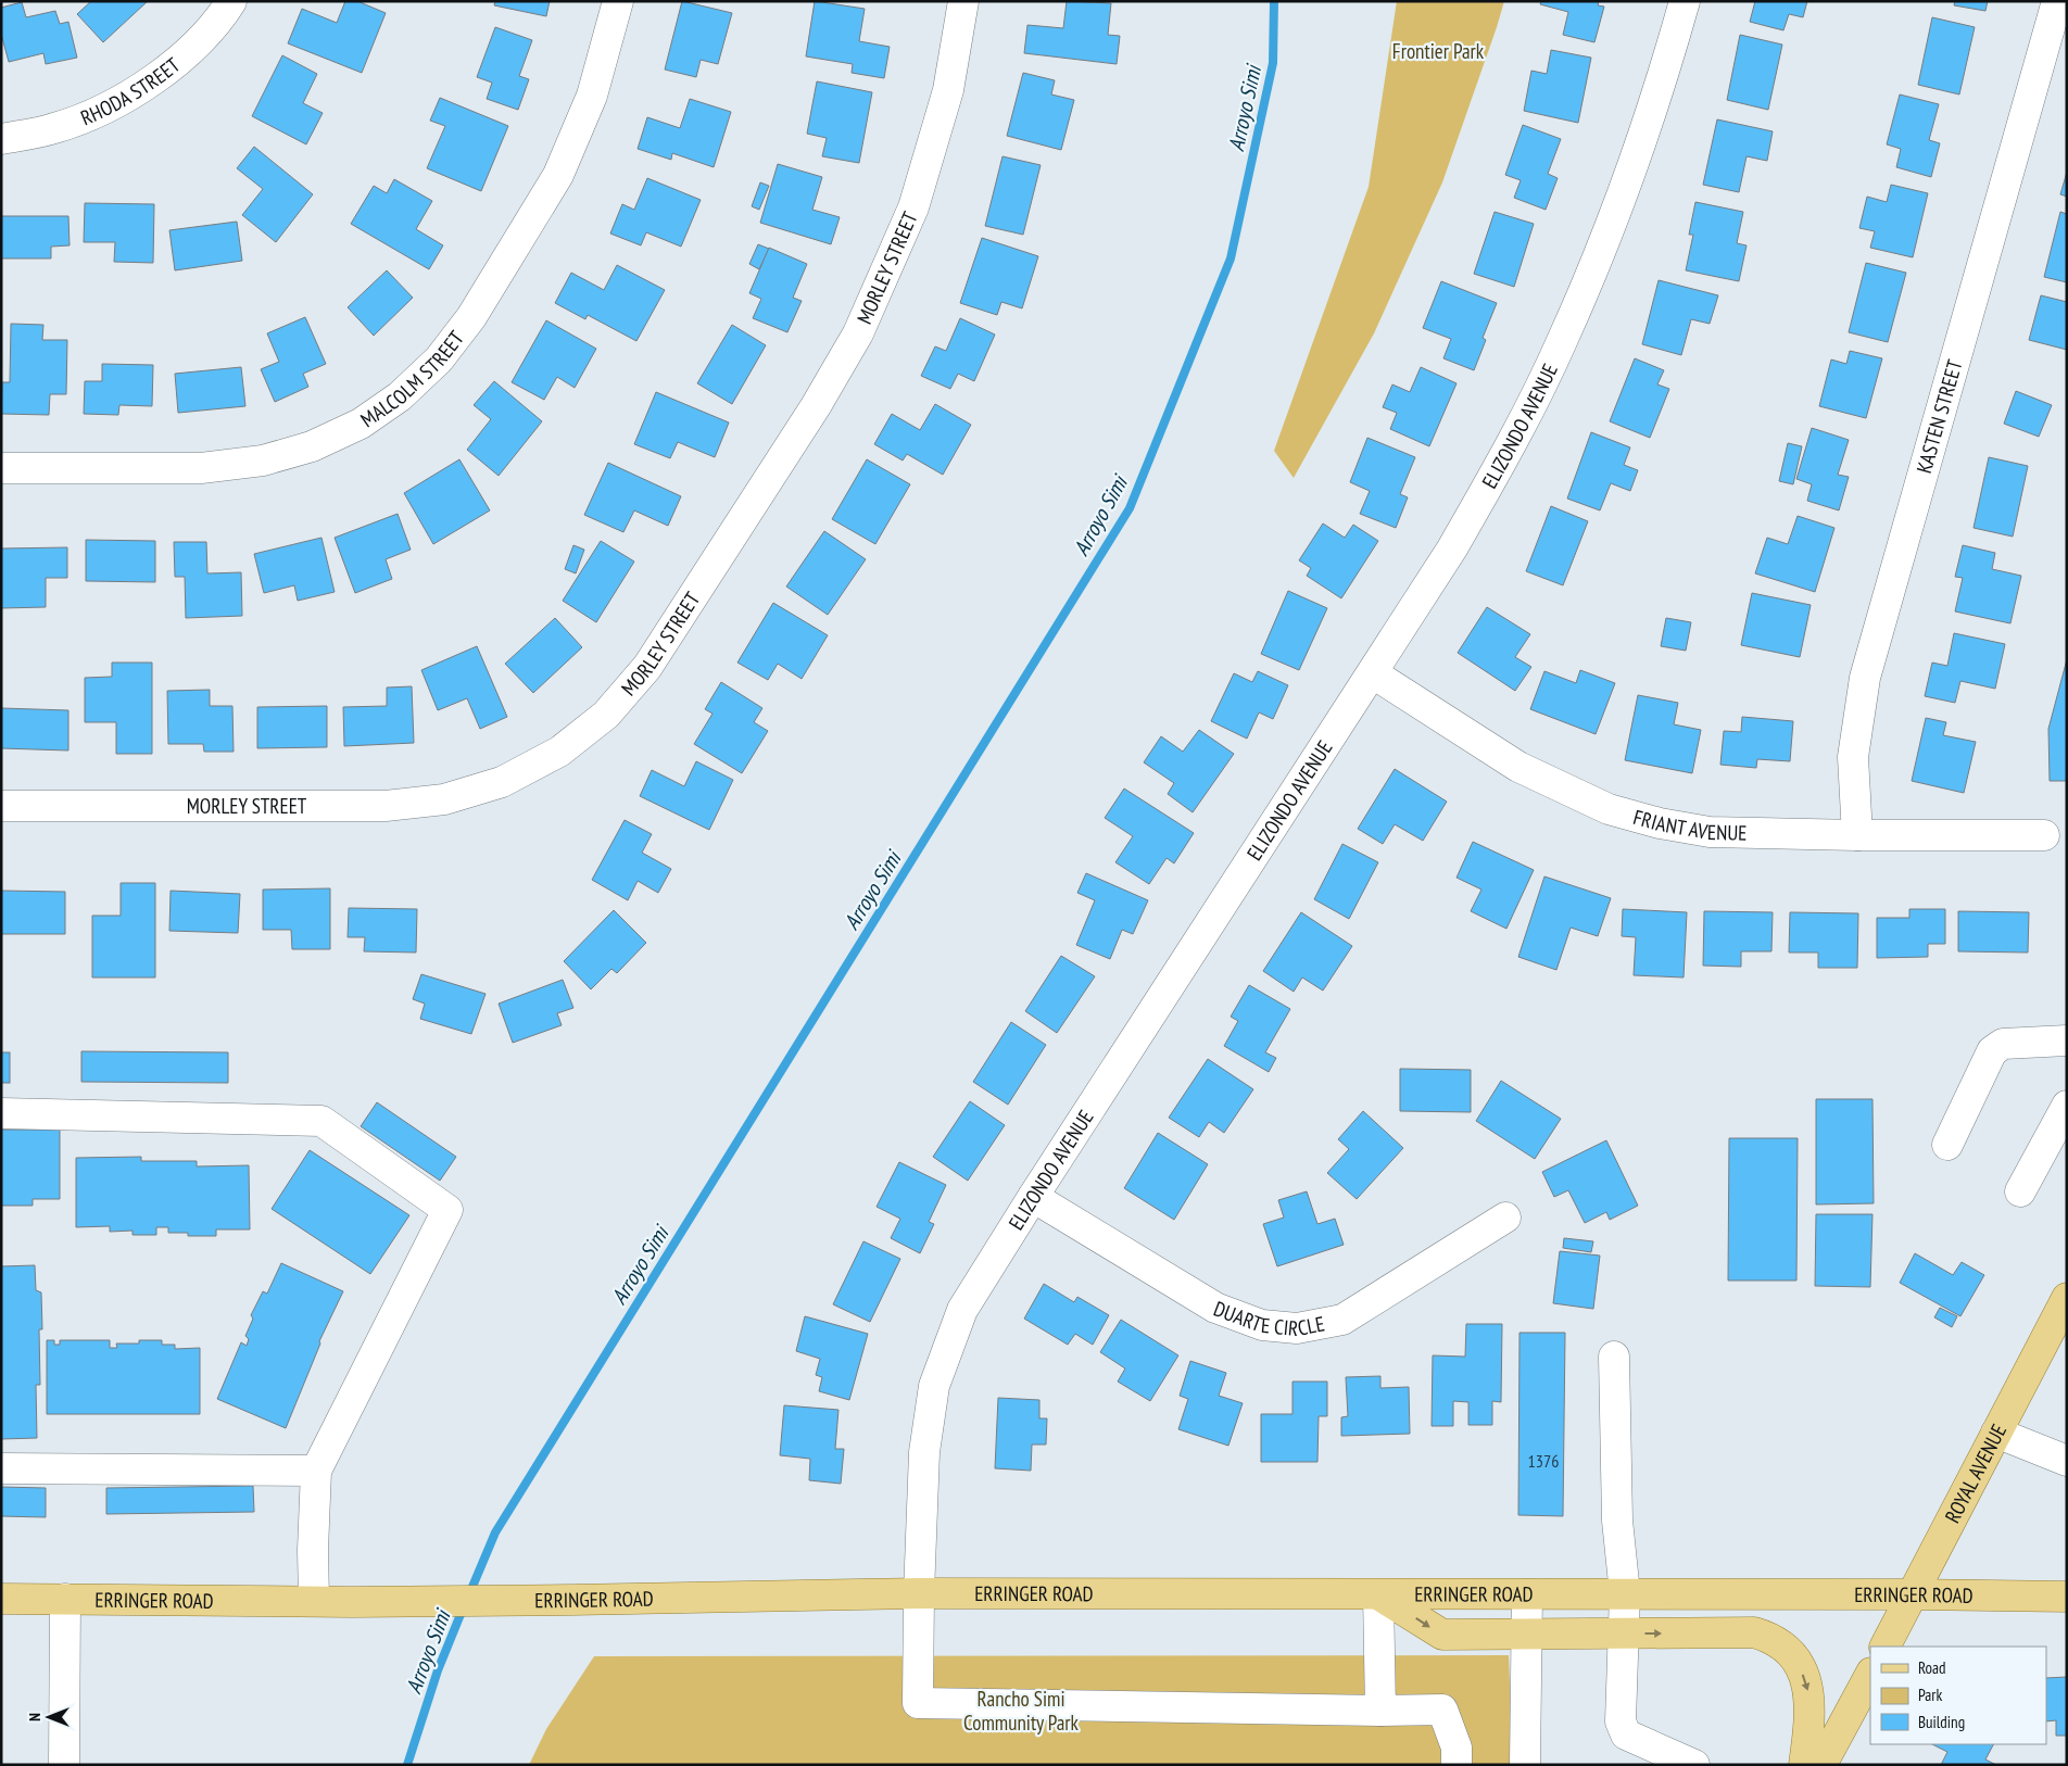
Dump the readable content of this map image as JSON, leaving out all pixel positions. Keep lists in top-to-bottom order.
{
  "streets": {
    "main road": ["ROYAL AVENUE", "ERRINGER ROAD"],
    "street": [
      "RHODA STREET",
      "MORLEY STREET",
      "MALCOLM STREET",
      "KASTEN STREET",
      "ELIZONDO AVENUE",
      "FRIANT AVENUE",
      "DUARTE CIRCLE"
    ]
  },
  "crossings": [
    ["KASTEN STREET", "FRIANT AVENUE"],
    ["ELIZONDO AVENUE", "FRIANT AVENUE"],
    ["ELIZONDO AVENUE", "DUARTE CIRCLE"],
    ["ELIZONDO AVENUE", "ERRINGER ROAD"],
    ["ROYAL AVENUE", "ERRINGER ROAD"]
  ],
  "water": ["Arroyo Simi"],
  "parks": ["Frontier Park", "Rancho Simi Community Park"],
  "house_numbers": ["1376"],
  "legend": ["Road", "Park", "Building"],
  "north": "left"
}
